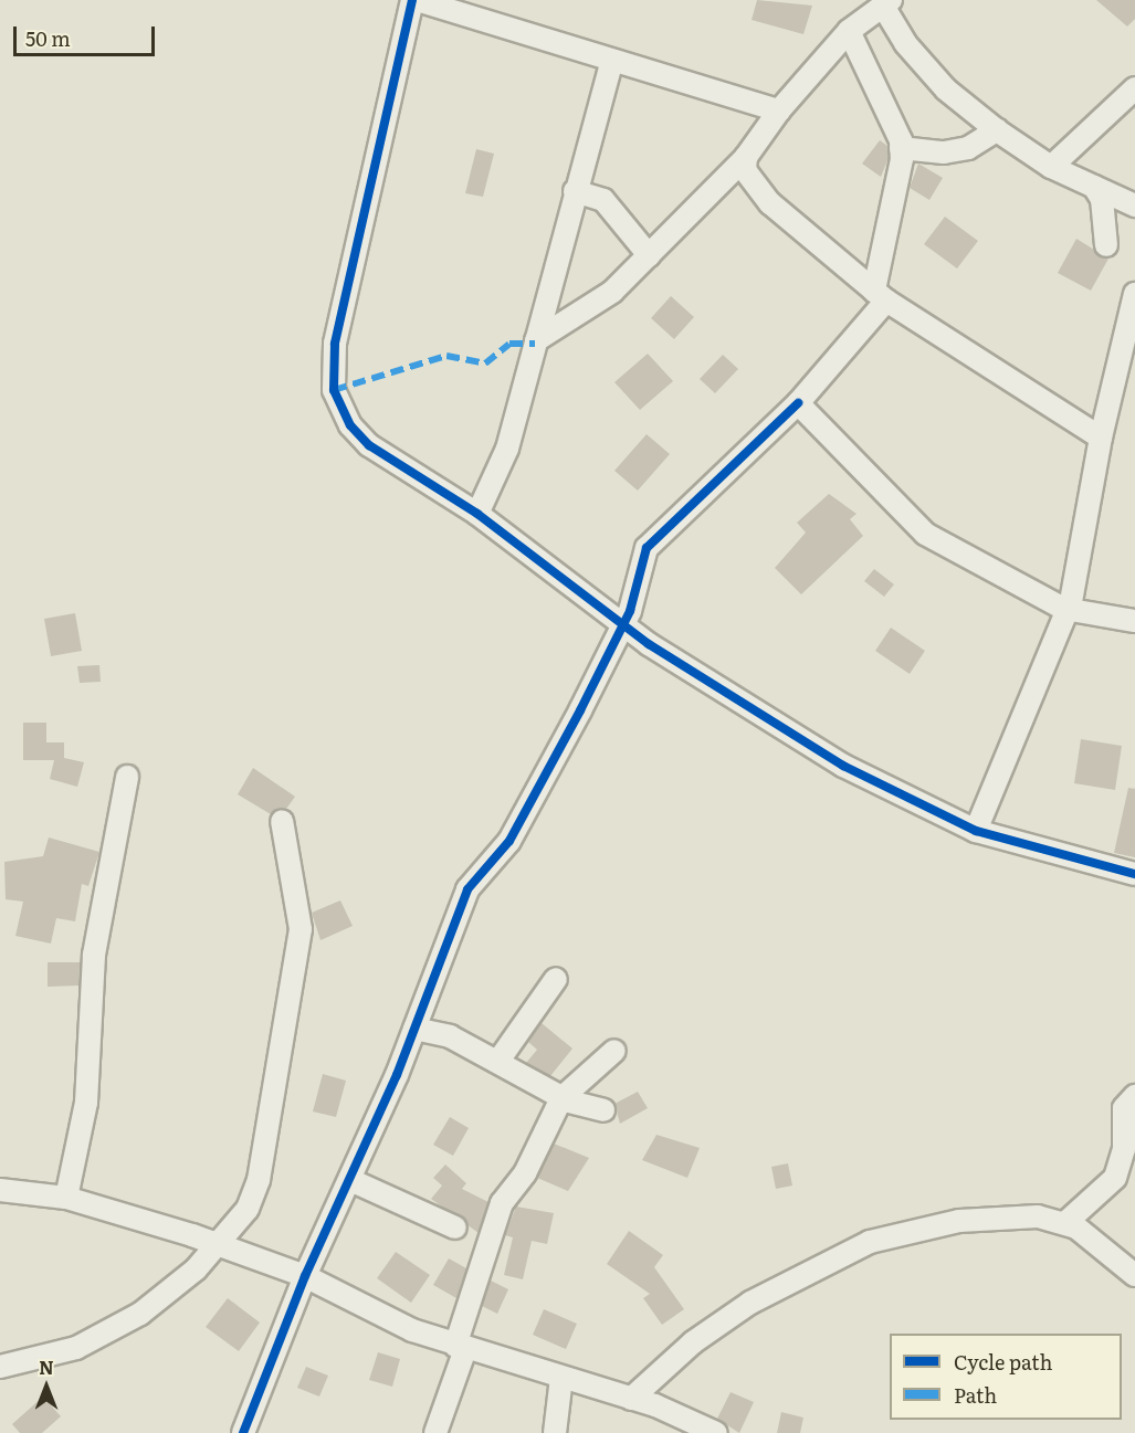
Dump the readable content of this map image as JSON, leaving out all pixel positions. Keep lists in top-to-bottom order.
{
  "legend": ["Cycle path", "Path"],
  "scale_bar": "50 m",
  "north": "top"
}
